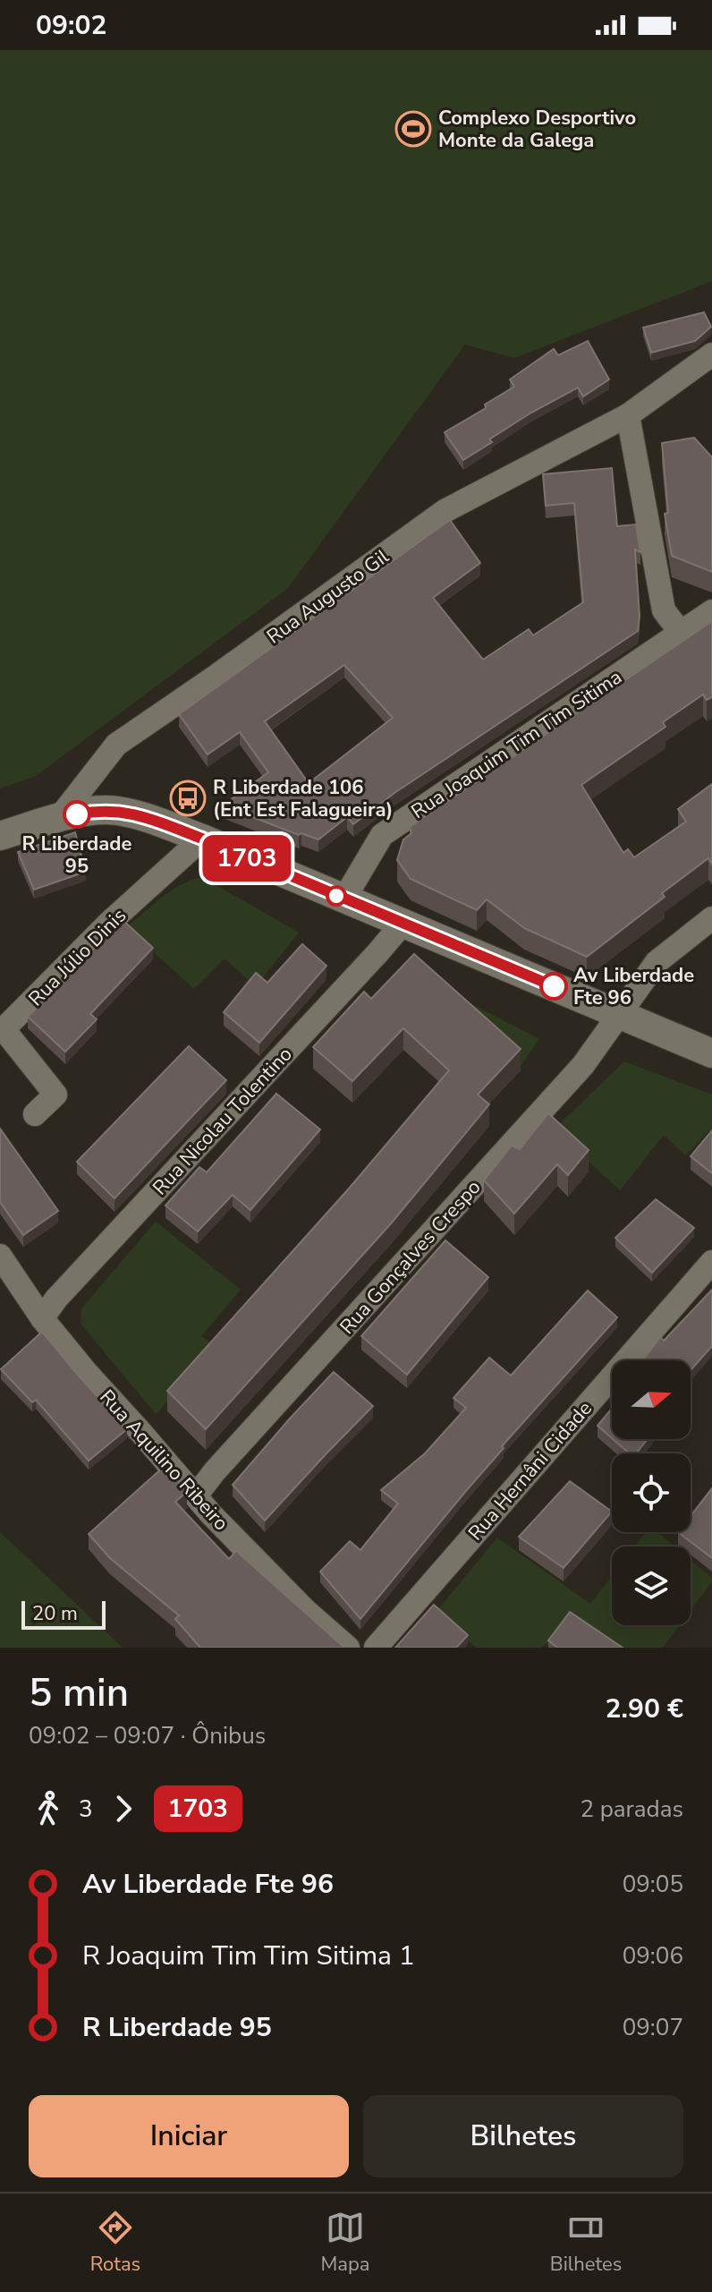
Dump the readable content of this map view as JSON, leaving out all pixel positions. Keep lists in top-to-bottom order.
{
  "streets": {
    "street": [
      "Rua Augusto Gil",
      "Rua Joaquim Tim Tim Sitima",
      "Rua Júlio Dinis",
      "Rua Nicolau Tolentino",
      "Rua Gonçalves Crespo",
      "Rua Aquilino Ribeiro",
      "Rua Hernâni Cidade"
    ]
  },
  "crossings": [
    ["Rua Nicolau Tolentino", "Rua Aquilino Ribeiro"],
    ["Rua Gonçalves Crespo", "Rua Aquilino Ribeiro"]
  ],
  "places": {
    "sports": ["Complexo Desportivo Monte da Galega"],
    "bus stop": ["R Liberdade 106 (Ent Est Falagueira)"],
    "other": ["R Liberdade 95", "Av Liberdade Fte 96"]
  },
  "lines": ["bus line 1703"],
  "scale_bar": "20 m",
  "north": "right",
  "page": {
    "status": "09:02",
    "on_map": "1703",
    "scale": "20 m",
    "heading": ["5 min", "09:02 – 09:07 · Ônibus", "2.90 €"],
    "legs": ["3", "1703", "2 paradas"],
    "list": [
      {
        "name": "Av Liberdade Fte 96",
        "value": "09:05"
      },
      {
        "name": "R Joaquim Tim Tim Sitima 1",
        "value": "09:06"
      },
      {
        "name": "R Liberdade 95",
        "value": "09:07"
      }
    ],
    "buttons": ["Iniciar", "Bilhetes"],
    "tabs": ["Rotas", "Mapa", "Bilhetes"]
  }
}
